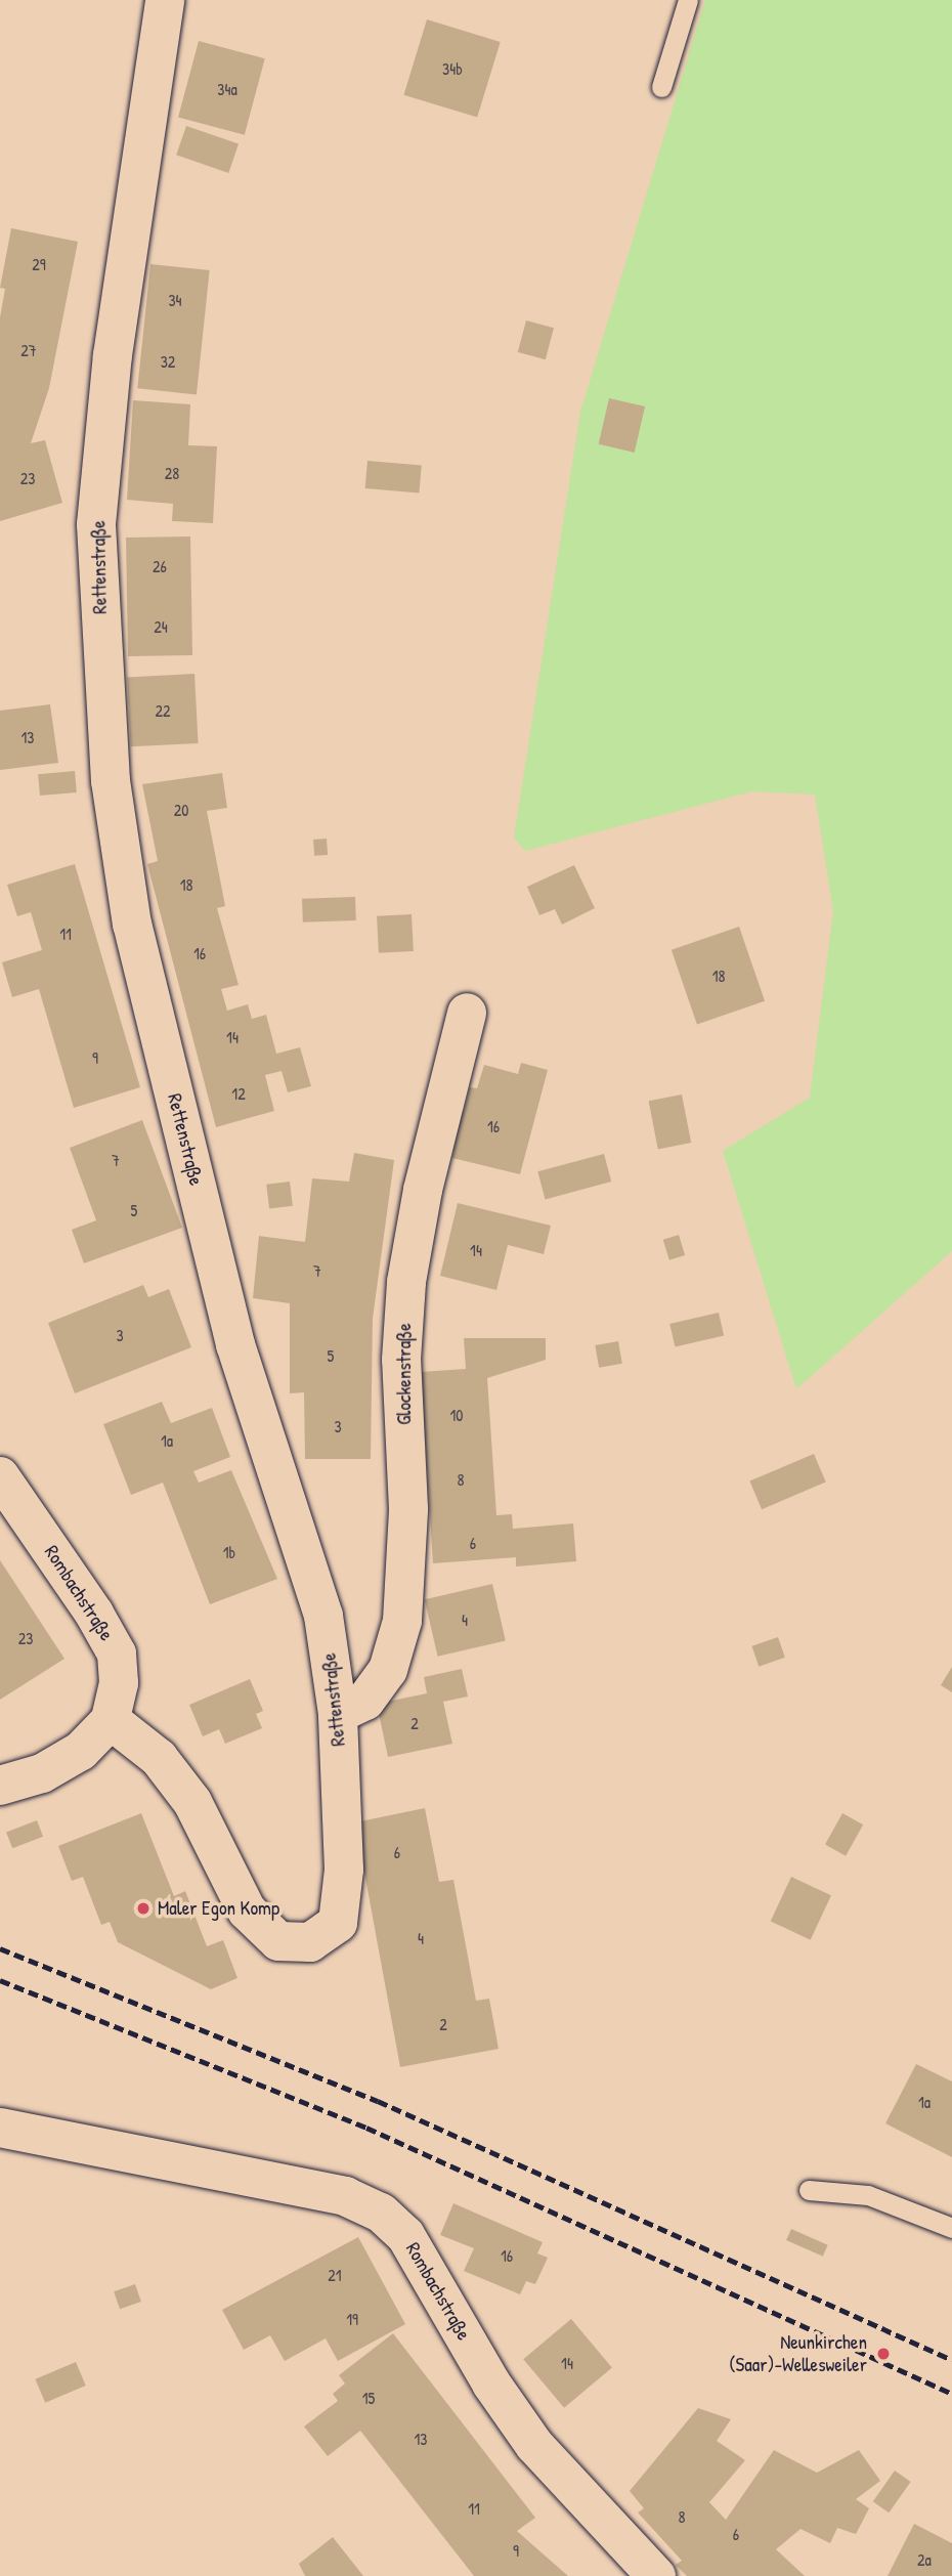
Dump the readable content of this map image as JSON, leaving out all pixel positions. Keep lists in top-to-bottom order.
{
  "streets": {
    "street": ["Rettenstraße", "Glockenstraße", "Rombachstraße"]
  },
  "crossings": [
    ["Rettenstraße", "Glockenstraße"],
    ["Rettenstraße", "Rombachstraße"]
  ],
  "places": ["Maler Egon Komp", "Neunkirchen (Saar)-Wellesweiler"],
  "house_numbers": [
    "34b",
    "34a",
    "29",
    "34",
    "27",
    "32",
    "28",
    "23",
    "26",
    "24",
    "22",
    "13",
    "20",
    "18",
    "11",
    "16",
    "18",
    "14",
    "9",
    "12",
    "16",
    "7",
    "5",
    "14",
    "7",
    "3",
    "5",
    "10",
    "3",
    "1a",
    "8",
    "6",
    "1b",
    "4",
    "23",
    "2",
    "6",
    "4",
    "2",
    "1a",
    "16",
    "21",
    "19",
    "14",
    "15",
    "13",
    "11",
    "8",
    "6",
    "9",
    "2a"
  ]
}
